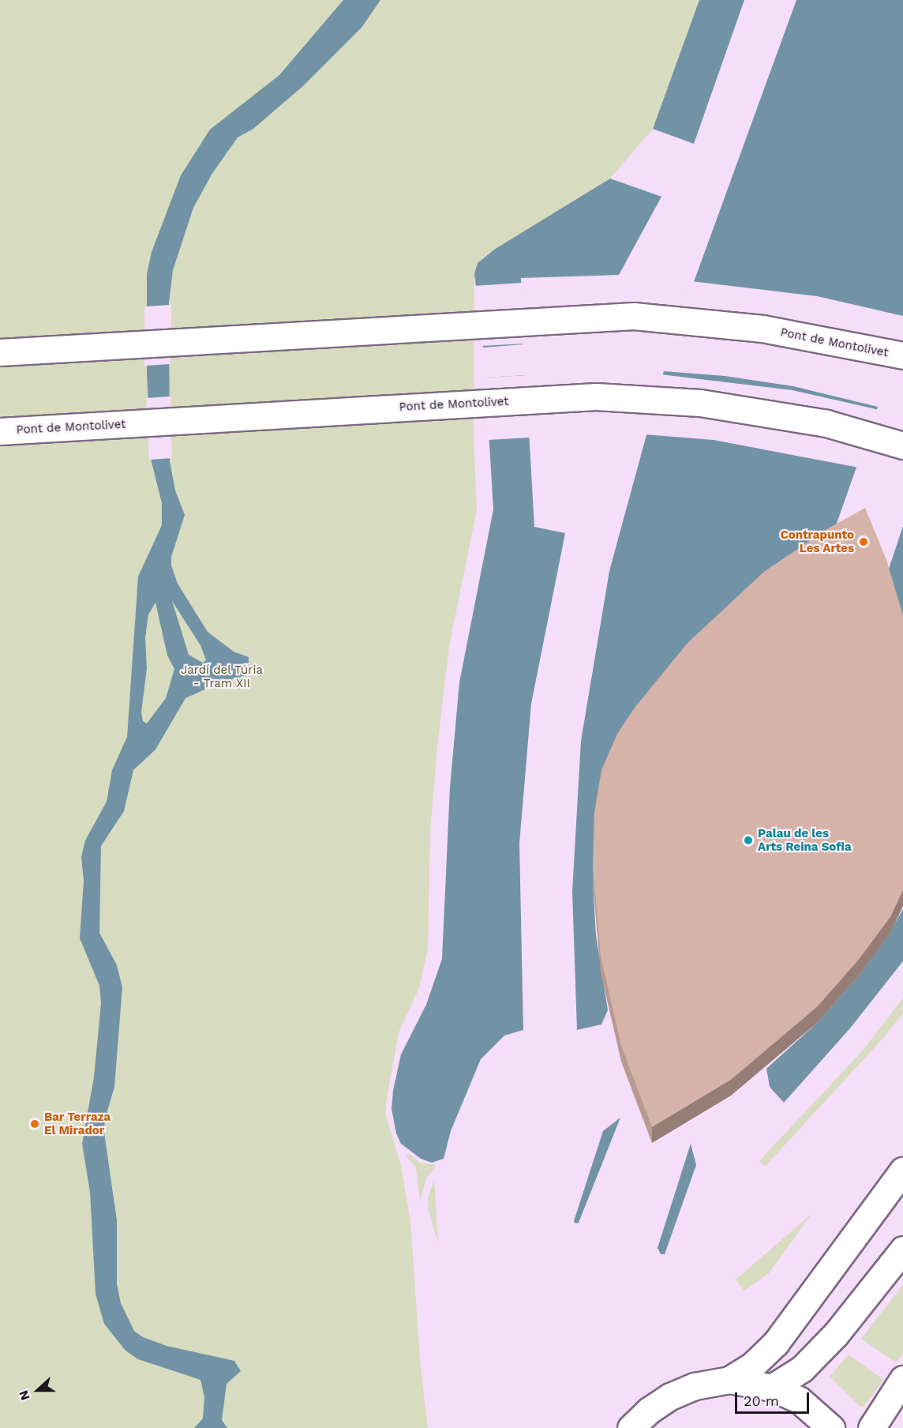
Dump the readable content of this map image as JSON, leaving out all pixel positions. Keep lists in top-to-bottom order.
{
  "streets": {
    "main road": ["Pont de Montolivet"]
  },
  "parks": ["Jardí del Túria - Tram XII"],
  "places": ["Contrapunto Les Artes", "Palau de les Arts Reina Sofia", "Bar Terraza El Mirador"],
  "scale_bar": "20 m",
  "north": "left"
}
